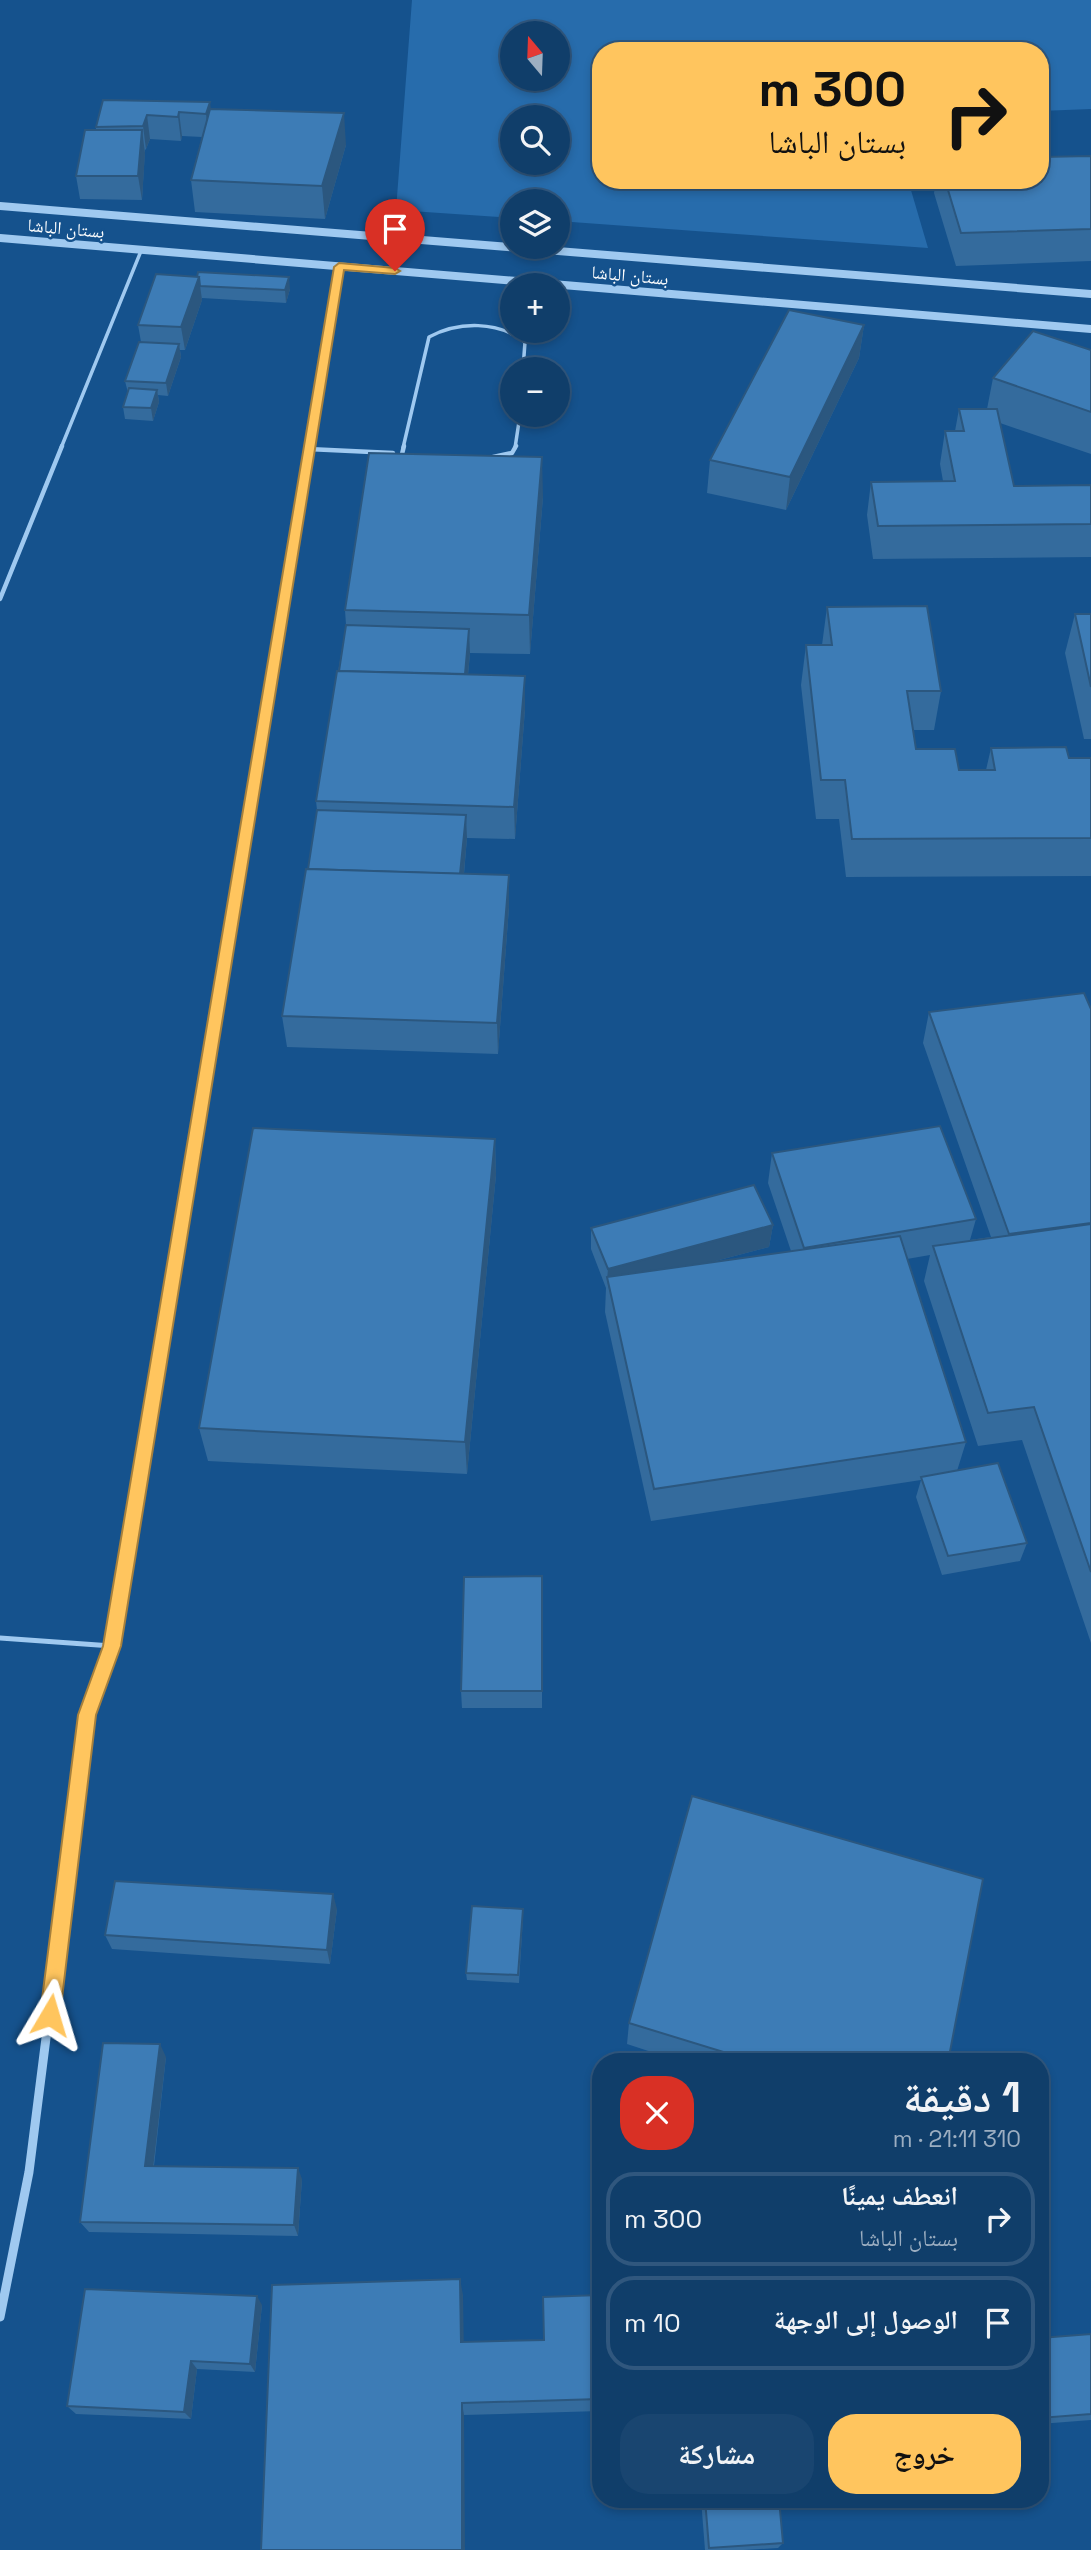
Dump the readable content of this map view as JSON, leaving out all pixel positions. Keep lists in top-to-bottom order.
{
  "streets": {
    "street": ["بستان الباشا"]
  },
  "north": "top",
  "page": {
    "map_buttons": ["+", "−"],
    "turn": ["300 m", "بستان الباشا"],
    "heading": ["1 دقيقة", "310 m · 21:11"],
    "list": [
      {
        "name": "انعطف يمينًا",
        "note": "بستان الباشا",
        "value": "300 m"
      },
      {
        "name": "الوصول إلى الوجهة",
        "value": "10 m"
      }
    ],
    "buttons": ["خروج", "مشاركة"]
  }
}
